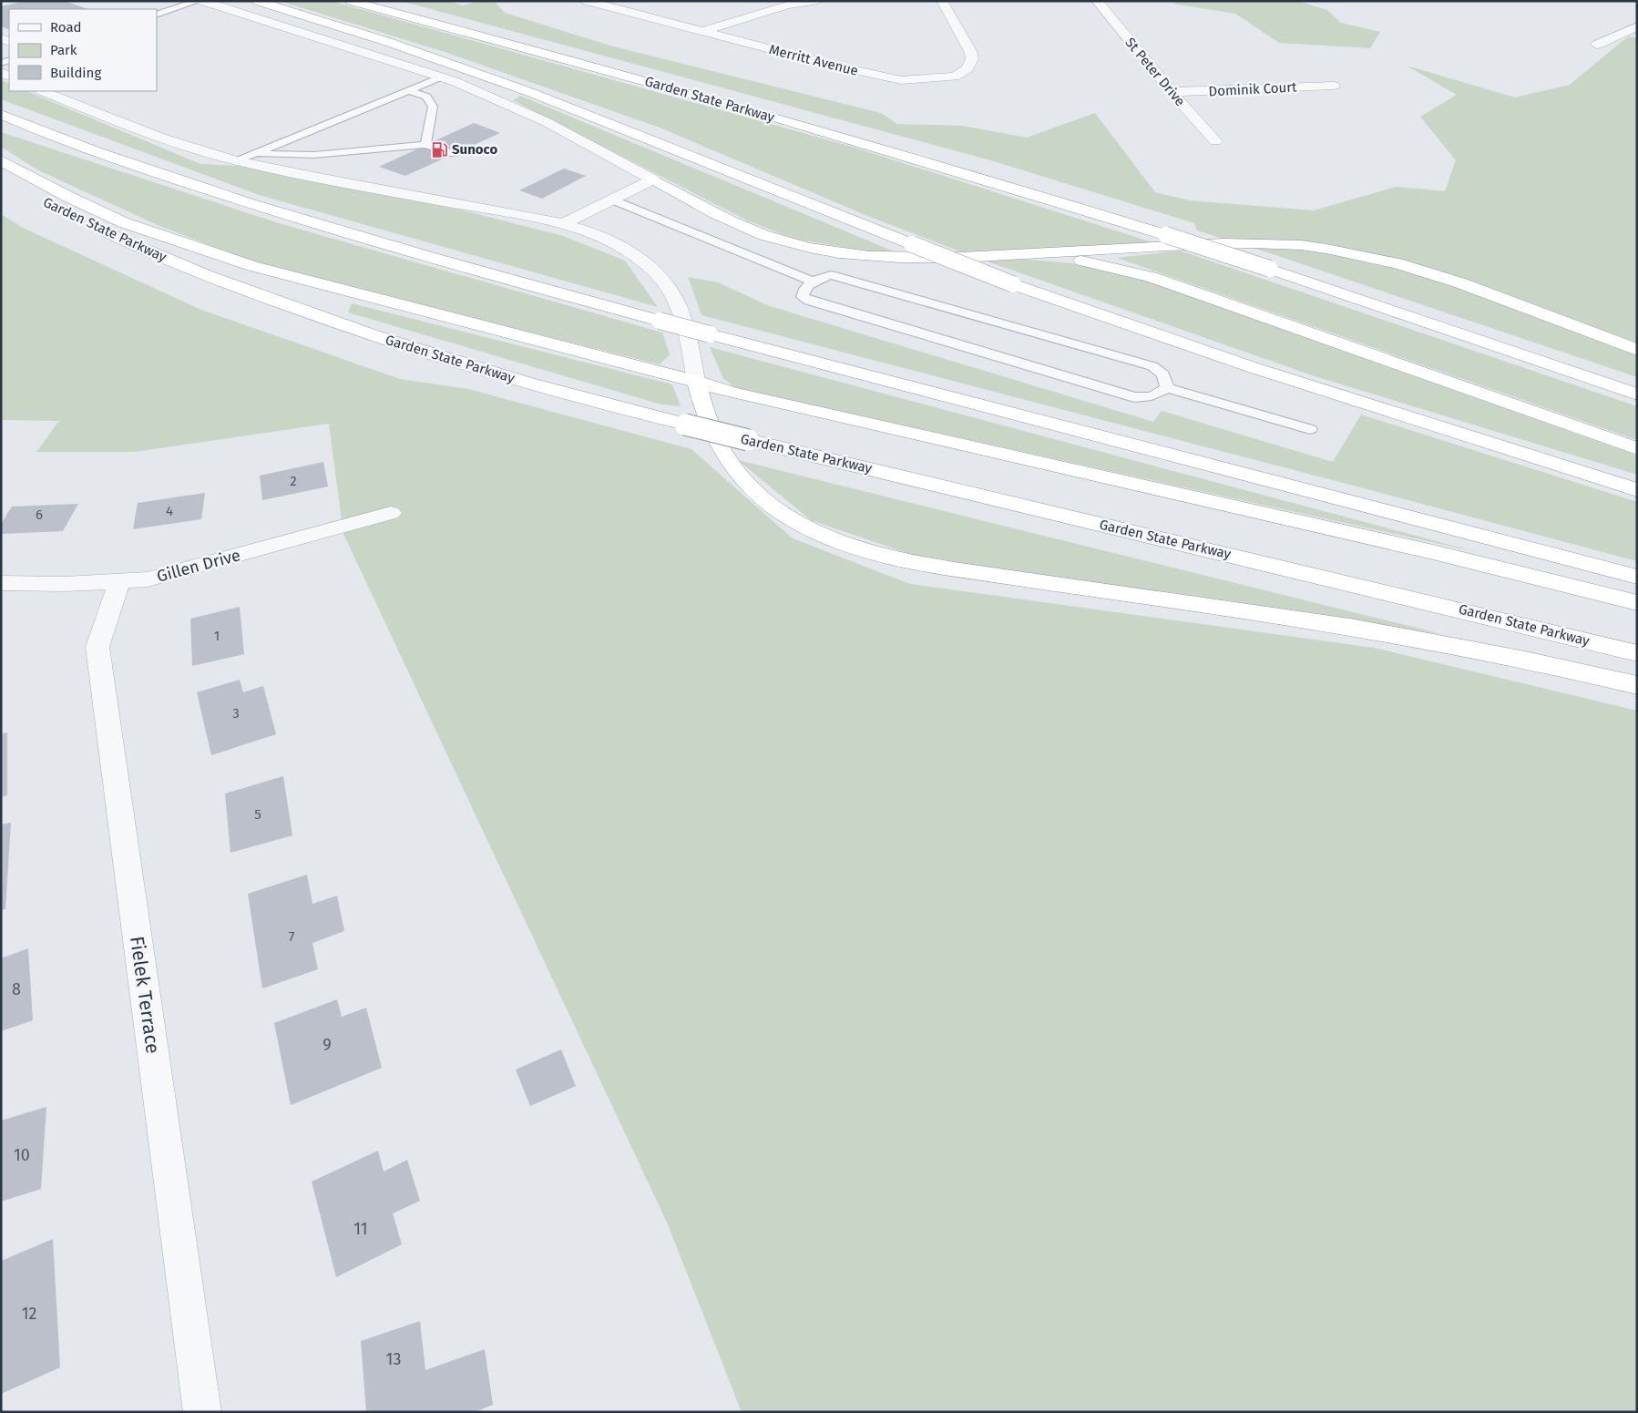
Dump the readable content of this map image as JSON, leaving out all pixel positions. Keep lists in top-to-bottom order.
{
  "streets": {
    "highway": ["Garden State Parkway"],
    "street": [
      "Merritt Avenue",
      "St Peter Drive",
      "Dominik Court",
      "Gillen Drive",
      "Fielek Terrace"
    ]
  },
  "crossings": [
    ["St Peter Drive", "Dominik Court"],
    ["Gillen Drive", "Fielek Terrace"]
  ],
  "places": {
    "fuel station": ["Sunoco"]
  },
  "house_numbers": [
    "2",
    "4",
    "6",
    "1",
    "3",
    "5",
    "7",
    "8",
    "9",
    "10",
    "11",
    "12",
    "13"
  ],
  "legend": ["Road", "Park", "Building"]
}
